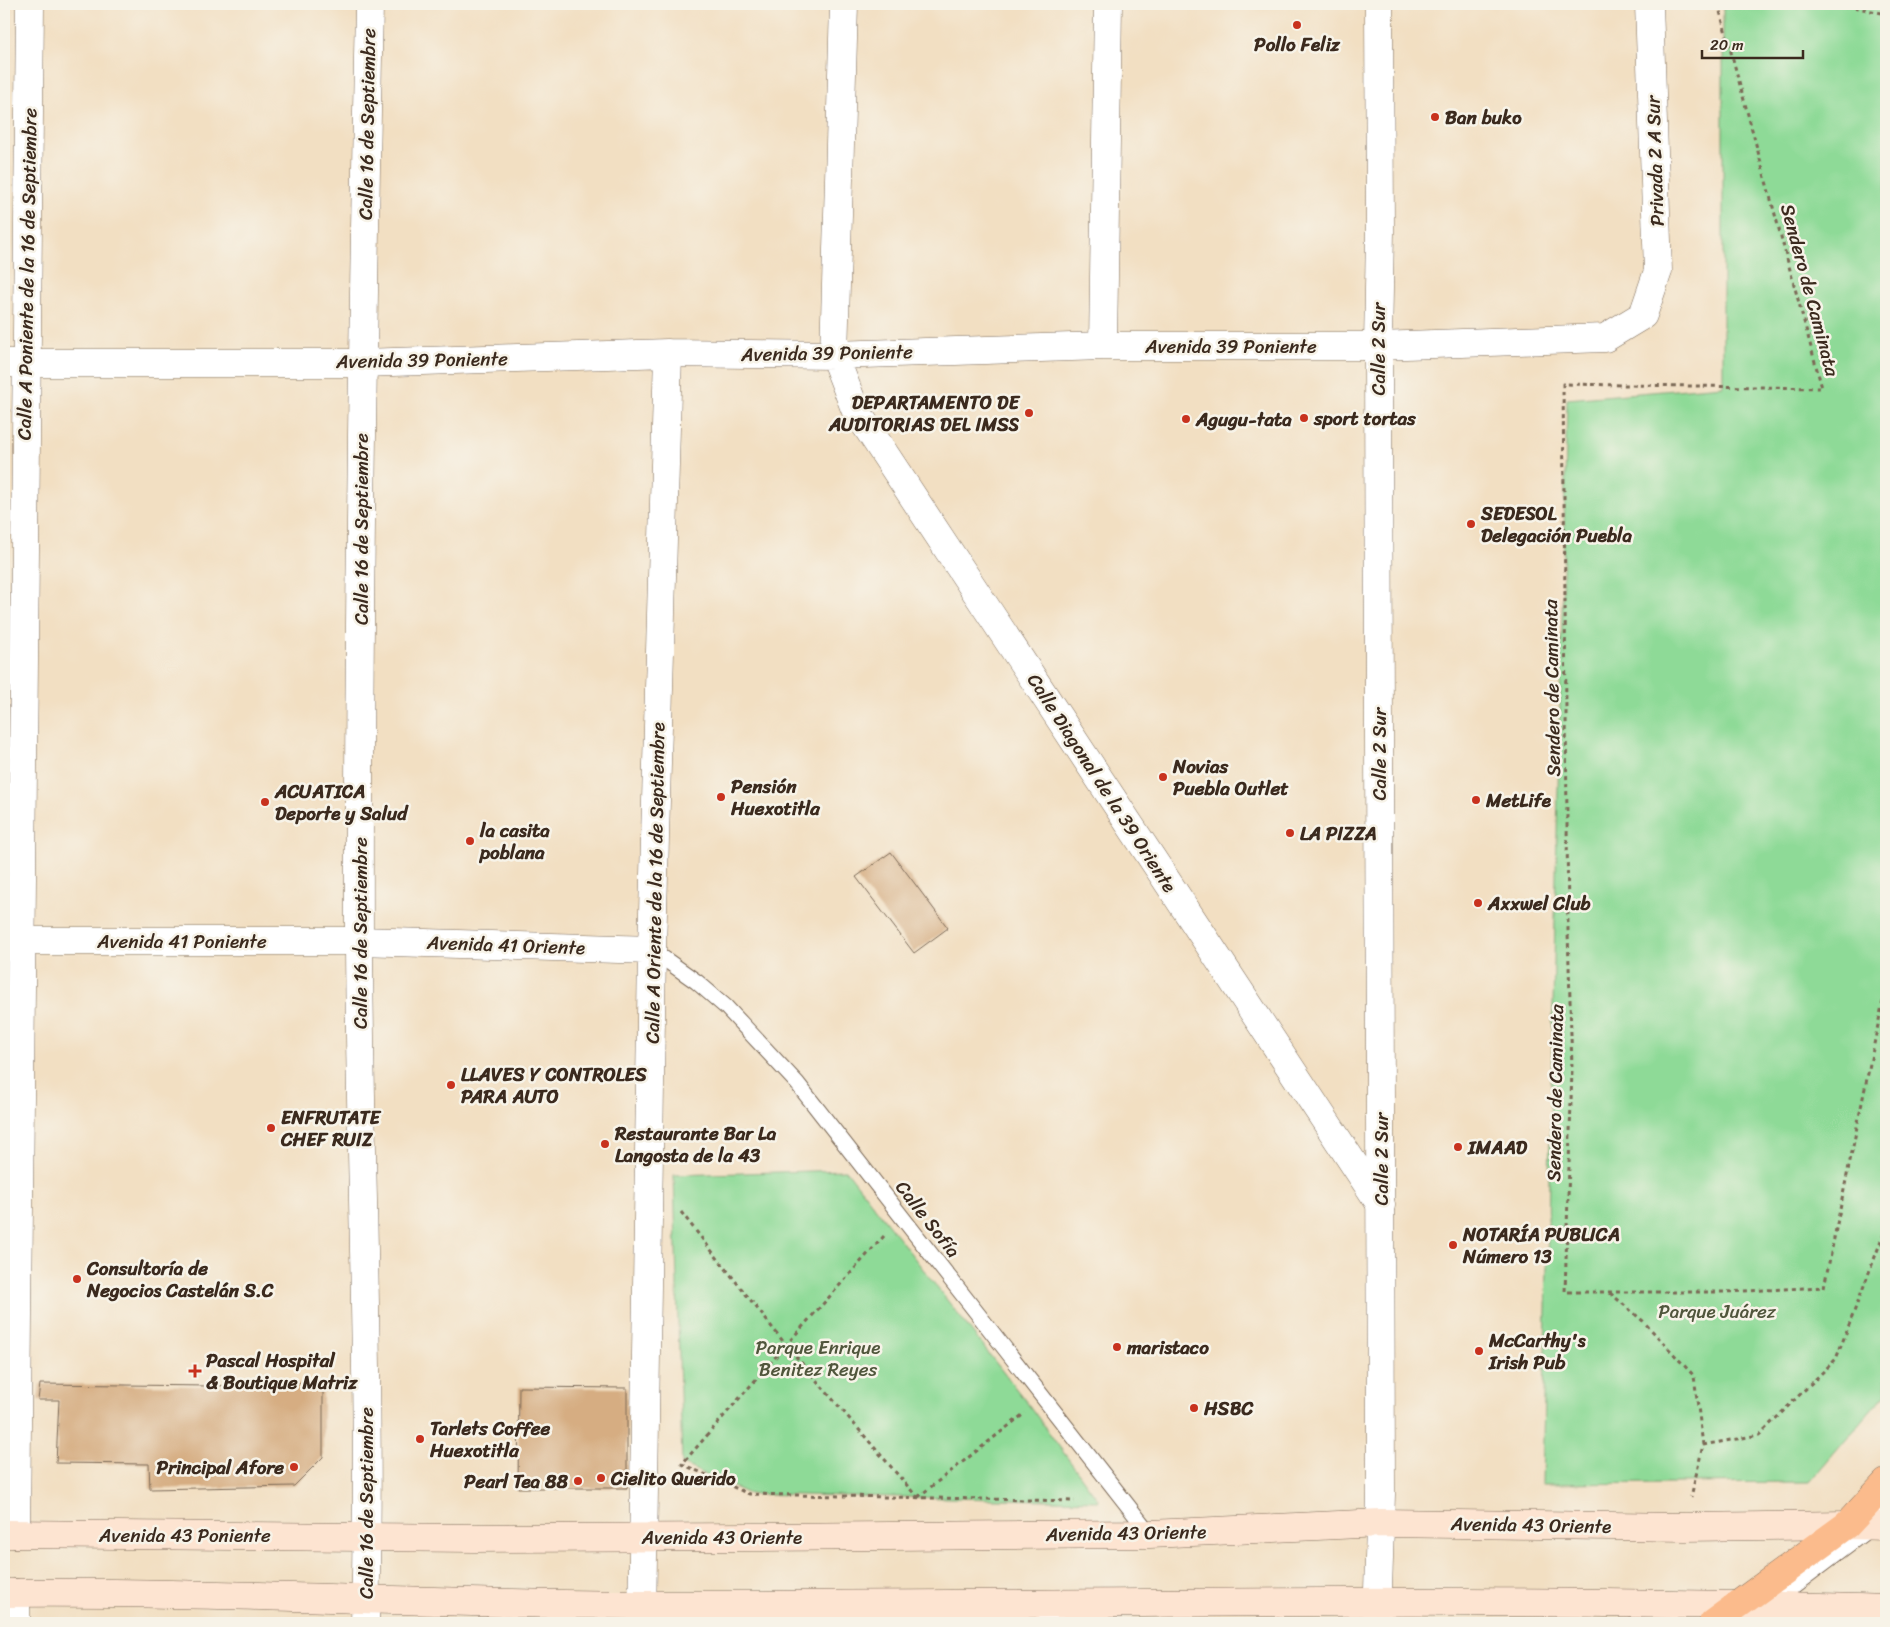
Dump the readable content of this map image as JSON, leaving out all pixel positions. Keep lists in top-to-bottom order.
{
  "streets": {
    "main road": ["Avenida 43 Oriente", "Avenida 43 Poniente"],
    "street": [
      "Calle 16 de Septiembre",
      "Privada 2 A Sur",
      "Calle A Poniente de la 16 de Septiembre",
      "Avenida 39 Poniente",
      "Calle 2 Sur",
      "Calle Diagonal de la 39 Oriente",
      "Calle A Oriente de la 16 de Septiembre",
      "Avenida 41 Poniente",
      "Avenida 41 Oriente"
    ],
    "lane": ["Calle Sofía"],
    "path": ["Sendero de Caminata"]
  },
  "crossings": [
    ["Calle 16 de Septiembre", "Avenida 39 Poniente"],
    ["Calle 16 de Septiembre", "Avenida 41 Poniente"],
    ["Calle 16 de Septiembre", "Avenida 41 Oriente"],
    ["Calle 16 de Septiembre", "Avenida 43 Oriente"],
    ["Calle 16 de Septiembre", "Avenida 43 Poniente"],
    ["Privada 2 A Sur", "Avenida 39 Poniente"],
    ["Calle A Poniente de la 16 de Septiembre", "Avenida 39 Poniente"],
    ["Calle A Poniente de la 16 de Septiembre", "Avenida 41 Poniente"],
    ["Calle A Poniente de la 16 de Septiembre", "Avenida 43 Poniente"],
    ["Avenida 39 Poniente", "Calle 2 Sur"],
    ["Avenida 39 Poniente", "Calle Diagonal de la 39 Oriente"],
    ["Avenida 39 Poniente", "Calle A Oriente de la 16 de Septiembre"],
    ["Calle 2 Sur", "Calle Diagonal de la 39 Oriente"],
    ["Calle 2 Sur", "Avenida 43 Oriente"],
    ["Calle A Oriente de la 16 de Septiembre", "Avenida 41 Oriente"],
    ["Calle A Oriente de la 16 de Septiembre", "Calle Sofía"],
    ["Calle A Oriente de la 16 de Septiembre", "Avenida 43 Oriente"],
    ["Avenida 41 Poniente", "Avenida 41 Oriente"],
    ["Avenida 41 Oriente", "Calle Sofía"],
    ["Calle Sofía", "Avenida 43 Oriente"],
    ["Avenida 43 Oriente", "Avenida 43 Poniente"]
  ],
  "parks": ["Parque Juárez", "Parque Enrique Benitez Reyes"],
  "places": {
    "other": [
      "Pollo Feliz",
      "Ban buko",
      "DEPARTAMENTO DE AUDITORIAS DEL IMSS",
      "sport tortas",
      "Agugu-tata",
      "SEDESOL Delegación Puebla",
      "Novias Puebla Outlet",
      "Pensión Huexotitla",
      "MetLife",
      "ACUATICA Deporte y Salud",
      "LA PIZZA",
      "la casita poblana",
      "Axxwel Club",
      "LLAVES Y CONTROLES PARA AUTO",
      "ENFRUTATE CHEF RUIZ",
      "Restaurante Bar La Langosta de la 43",
      "IMAAD",
      "NOTARÍA PUBLICA Número 13",
      "Consultoría de Negocios Castelán S.C",
      "maristaco",
      "McCarthy's Irish Pub",
      "HSBC",
      "Tarlets Coffee Huexotitla",
      "Principal Afore",
      "Cielito Querido",
      "Pearl Tea 88"
    ],
    "health": ["Pascal Hospital & Boutique Matriz"]
  },
  "scale_bar": "20 m"
}
